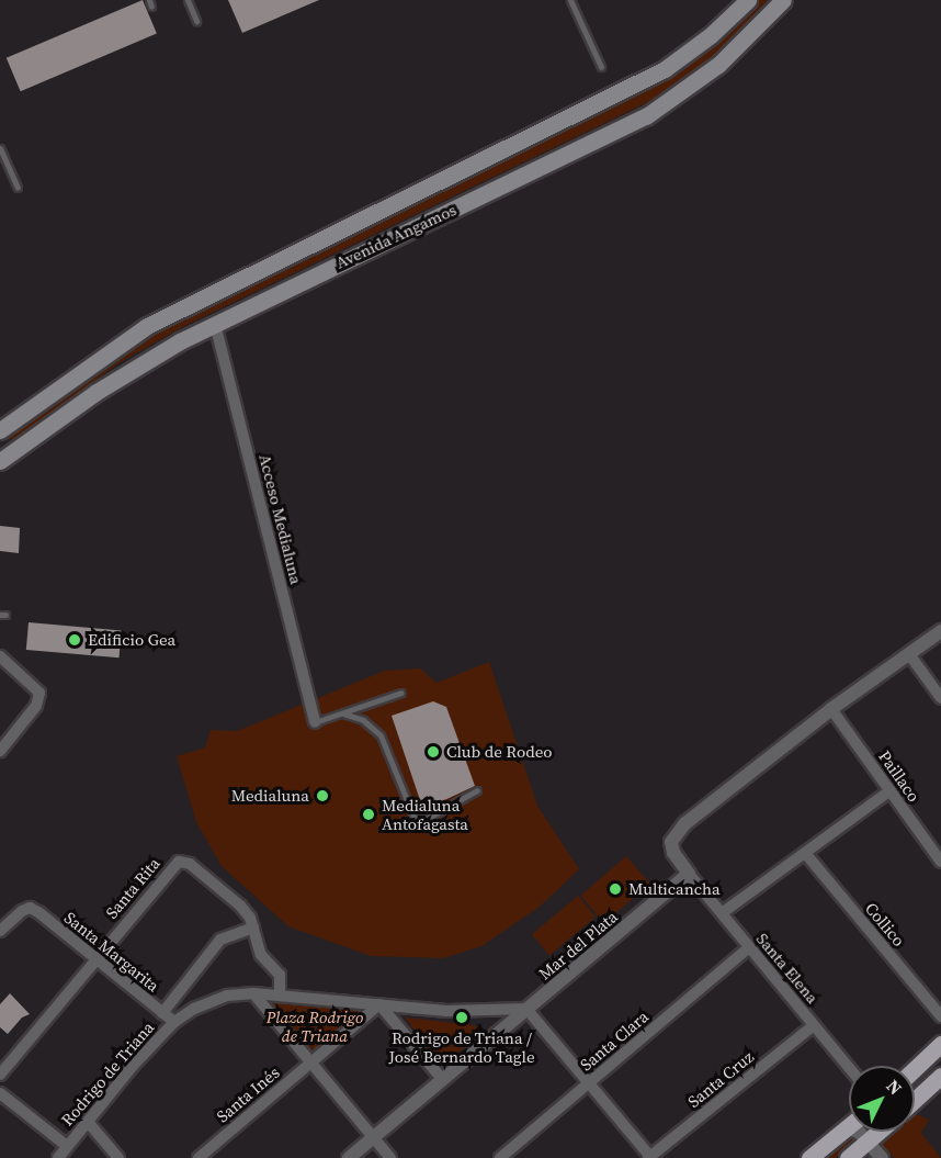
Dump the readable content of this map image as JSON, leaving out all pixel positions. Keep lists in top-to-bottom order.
{
  "streets": {
    "main road": ["Avenida Angamos"],
    "street": [
      "Acceso Medialuna",
      "Paillaco",
      "Santa Rita",
      "Collico",
      "Mar del Plata",
      "Santa Margarita",
      "Santa Elena",
      "Santa Clara",
      "Rodrigo de Triana",
      "Santa Cruz",
      "Santa Inés"
    ]
  },
  "crossings": [
    ["Avenida Angamos", "Acceso Medialuna"],
    ["Santa Rita", "Santa Margarita"],
    ["Santa Rita", "Rodrigo de Triana"],
    ["Mar del Plata", "Santa Elena"],
    ["Mar del Plata", "Rodrigo de Triana"],
    ["Santa Margarita", "Rodrigo de Triana"],
    ["Santa Elena", "Santa Clara"],
    ["Santa Elena", "Santa Cruz"],
    ["Rodrigo de Triana", "Santa Inés"]
  ],
  "parks": ["Plaza Rodrigo de Triana"],
  "places": [
    "Edificio Gea",
    "Club de Rodeo",
    "Medialuna",
    "Medialuna Antofagasta",
    "Multicancha",
    "Rodrigo de Triana / José Bernardo Tagle"
  ],
  "north": "top right"
}
